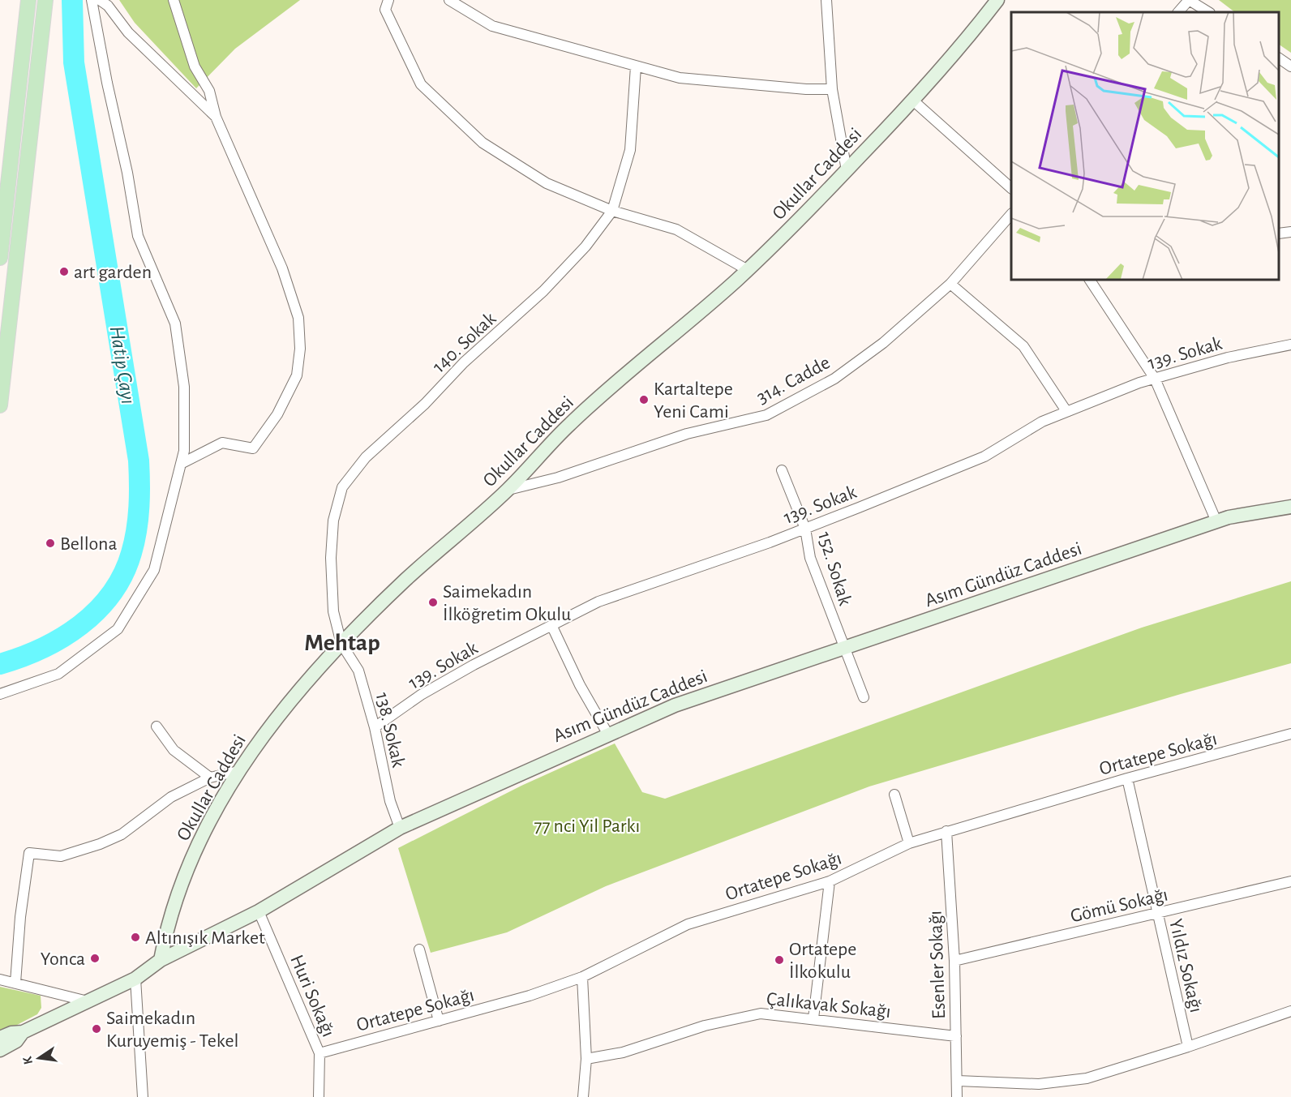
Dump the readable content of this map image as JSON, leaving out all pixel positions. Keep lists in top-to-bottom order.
{
  "streets": {
    "street": [
      "Okullar Caddesi",
      "140. Sokak",
      "139. Sokak",
      "314. Cadde",
      "152. Sokak",
      "Asım Gündüz Caddesi",
      "138. Sokak",
      "Ortatepe Sokağı",
      "Gömü Sokağı",
      "Esenler Sokağı",
      "Yıldız Sokağı",
      "Huri Sokağı",
      "Çalıkavak Sokağı"
    ]
  },
  "crossings": [
    ["Okullar Caddesi", "140. Sokak"],
    ["Okullar Caddesi", "314. Cadde"],
    ["Okullar Caddesi", "Asım Gündüz Caddesi"],
    ["Okullar Caddesi", "138. Sokak"],
    ["140. Sokak", "138. Sokak"],
    ["139. Sokak", "152. Sokak"],
    ["139. Sokak", "138. Sokak"],
    ["152. Sokak", "Asım Gündüz Caddesi"],
    ["Asım Gündüz Caddesi", "138. Sokak"],
    ["Asım Gündüz Caddesi", "Huri Sokağı"],
    ["Ortatepe Sokağı", "Esenler Sokağı"],
    ["Ortatepe Sokağı", "Yıldız Sokağı"],
    ["Ortatepe Sokağı", "Huri Sokağı"],
    ["Gömü Sokağı", "Esenler Sokağı"],
    ["Gömü Sokağı", "Yıldız Sokağı"],
    ["Esenler Sokağı", "Çalıkavak Sokağı"]
  ],
  "districts": ["Mehtap"],
  "water": ["Hatip Çayı"],
  "parks": ["77 nci Yil Parkı"],
  "places": [
    "art garden",
    "Kartaltepe Yeni Cami",
    "Bellona",
    "Saimekadın İlköğretim Okulu",
    "Altınışık Market",
    "Yonca",
    "Ortatepe İlkokulu",
    "Saimekadın Kuruyemiş - Tekel"
  ],
  "north": "left"
}
